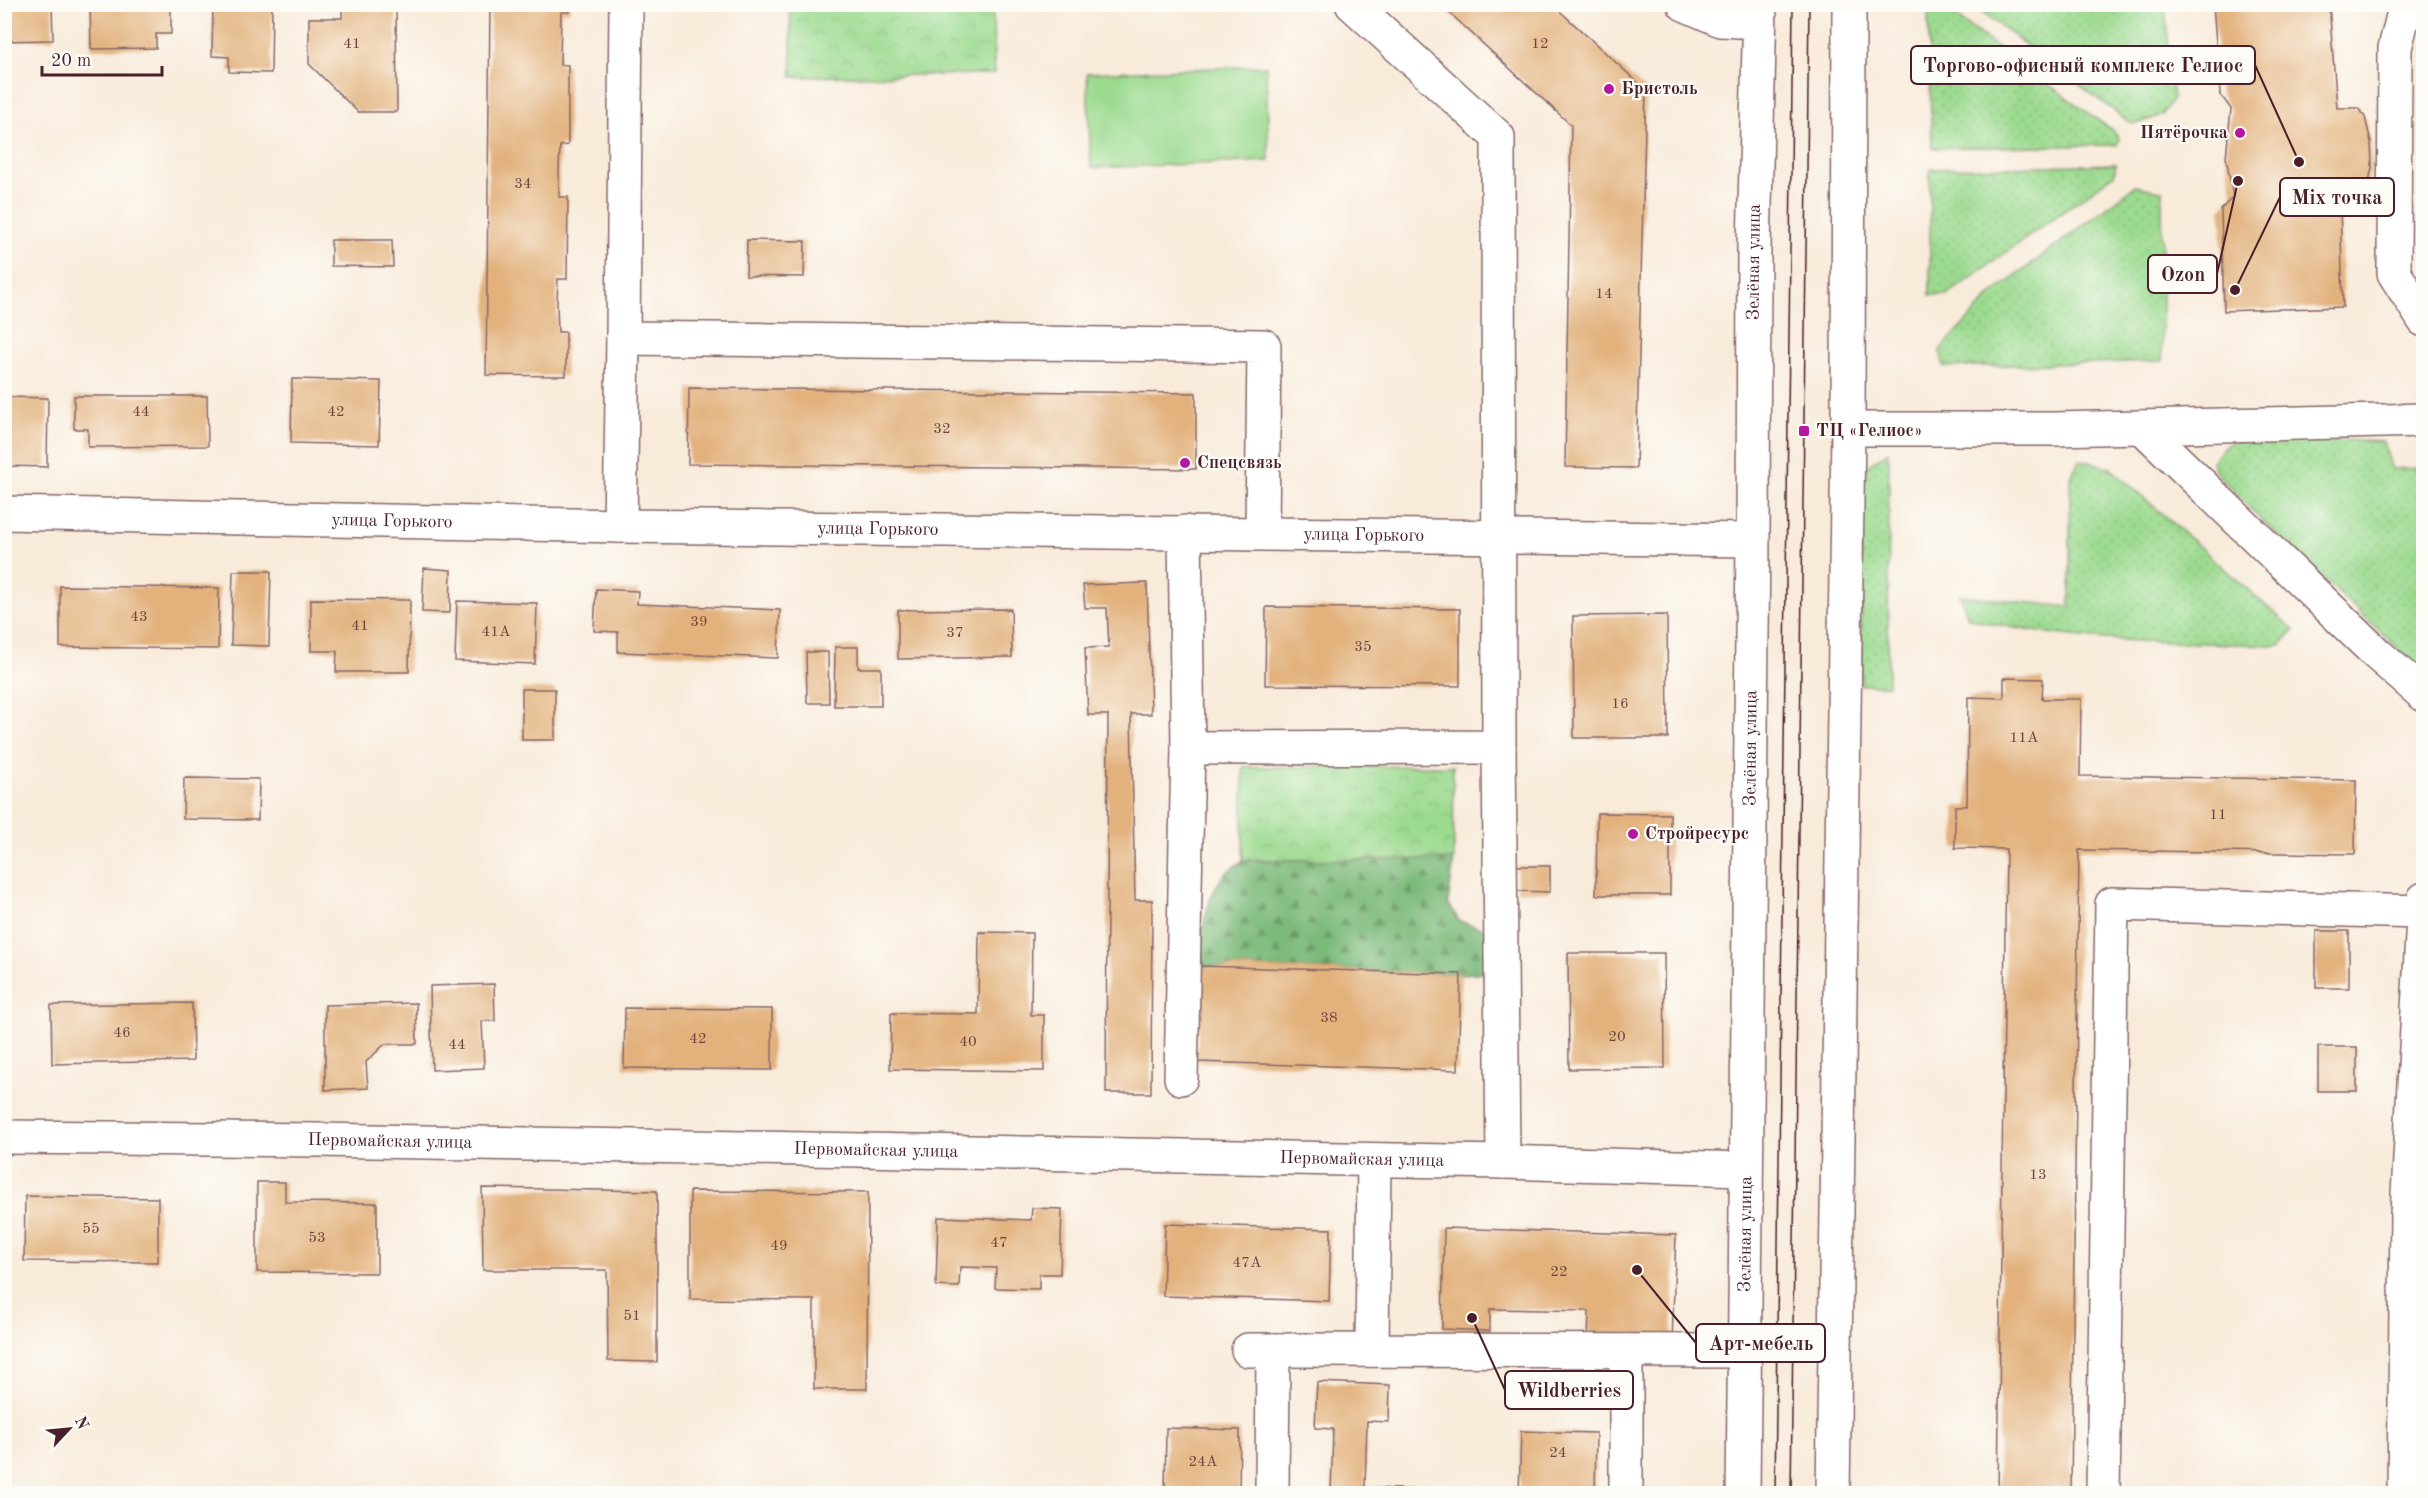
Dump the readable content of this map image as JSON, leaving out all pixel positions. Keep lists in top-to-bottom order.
{
  "streets": {
    "street": ["Зелёная улица", "улица Горького", "Первомайская улица"]
  },
  "crossings": [
    ["Зелёная улица", "улица Горького"],
    ["Зелёная улица", "Первомайская улица"]
  ],
  "places": {
    "other": [
      "Бристоль",
      "Пятёрочка",
      "Торгово-офисный комплекс Гелиос",
      "Ozon",
      "Mix точка",
      "Спецсвязь",
      "Стройресурс",
      "Арт-мебель",
      "Wildberries"
    ],
    "transit": ["ТЦ «Гелиос»"]
  },
  "house_numbers": [
    "41",
    "12",
    "34",
    "14",
    "44",
    "42",
    "32",
    "43",
    "39",
    "41",
    "41А",
    "37",
    "35",
    "16",
    "11А",
    "11",
    "38",
    "46",
    "20",
    "42",
    "40",
    "44",
    "13",
    "55",
    "53",
    "47",
    "49",
    "47А",
    "22",
    "51",
    "24",
    "24А"
  ],
  "scale_bar": "20 m",
  "north": "top right"
}
